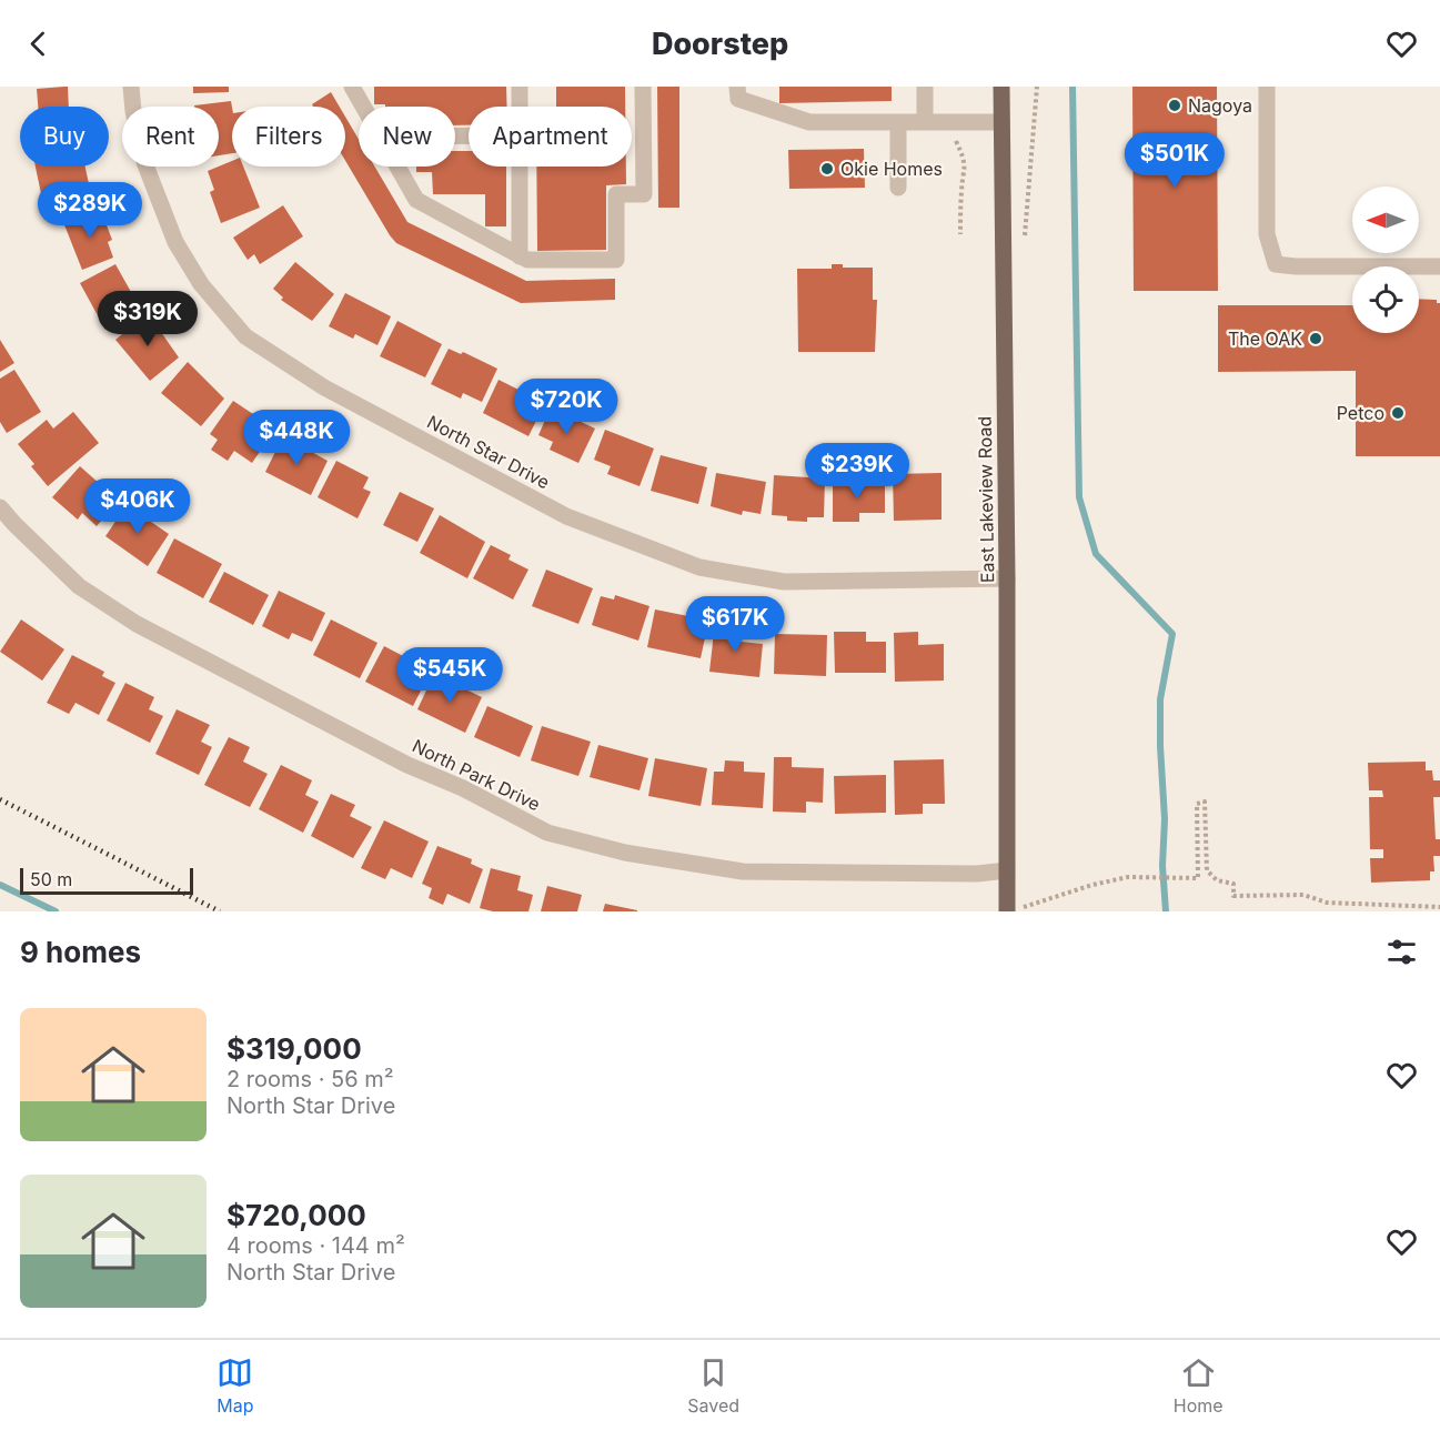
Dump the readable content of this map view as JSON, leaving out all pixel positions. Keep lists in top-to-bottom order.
{
  "streets": {
    "main road": ["East Lakeview Road"],
    "street": ["North Star Drive", "North Park Drive"]
  },
  "crossings": [
    ["North Star Drive", "East Lakeview Road"],
    ["East Lakeview Road", "North Park Drive"]
  ],
  "places": [
    "Nagoya",
    "Okie Homes",
    "The OAK",
    "Petco"
  ],
  "scale_bar": "50 m",
  "north": "left",
  "page": {
    "header": "Doorstep",
    "chip": [
      "Buy",
      "Rent",
      "Filters",
      "New",
      "Apartment"
    ],
    "price": [
      "$501K",
      "$289K",
      "$319K",
      "$720K",
      "$448K",
      "$239K",
      "$406K",
      "$617K",
      "$545K"
    ],
    "scale": "50 m",
    "heading": "9 homes",
    "list": [
      {
        "name": "$319,000",
        "note": "2 rooms · 56 m² · North Star Drive"
      },
      {
        "name": "$720,000",
        "note": "4 rooms · 144 m² · North Star Drive"
      }
    ],
    "tabs": ["Map", "Saved", "Home"]
  }
}
